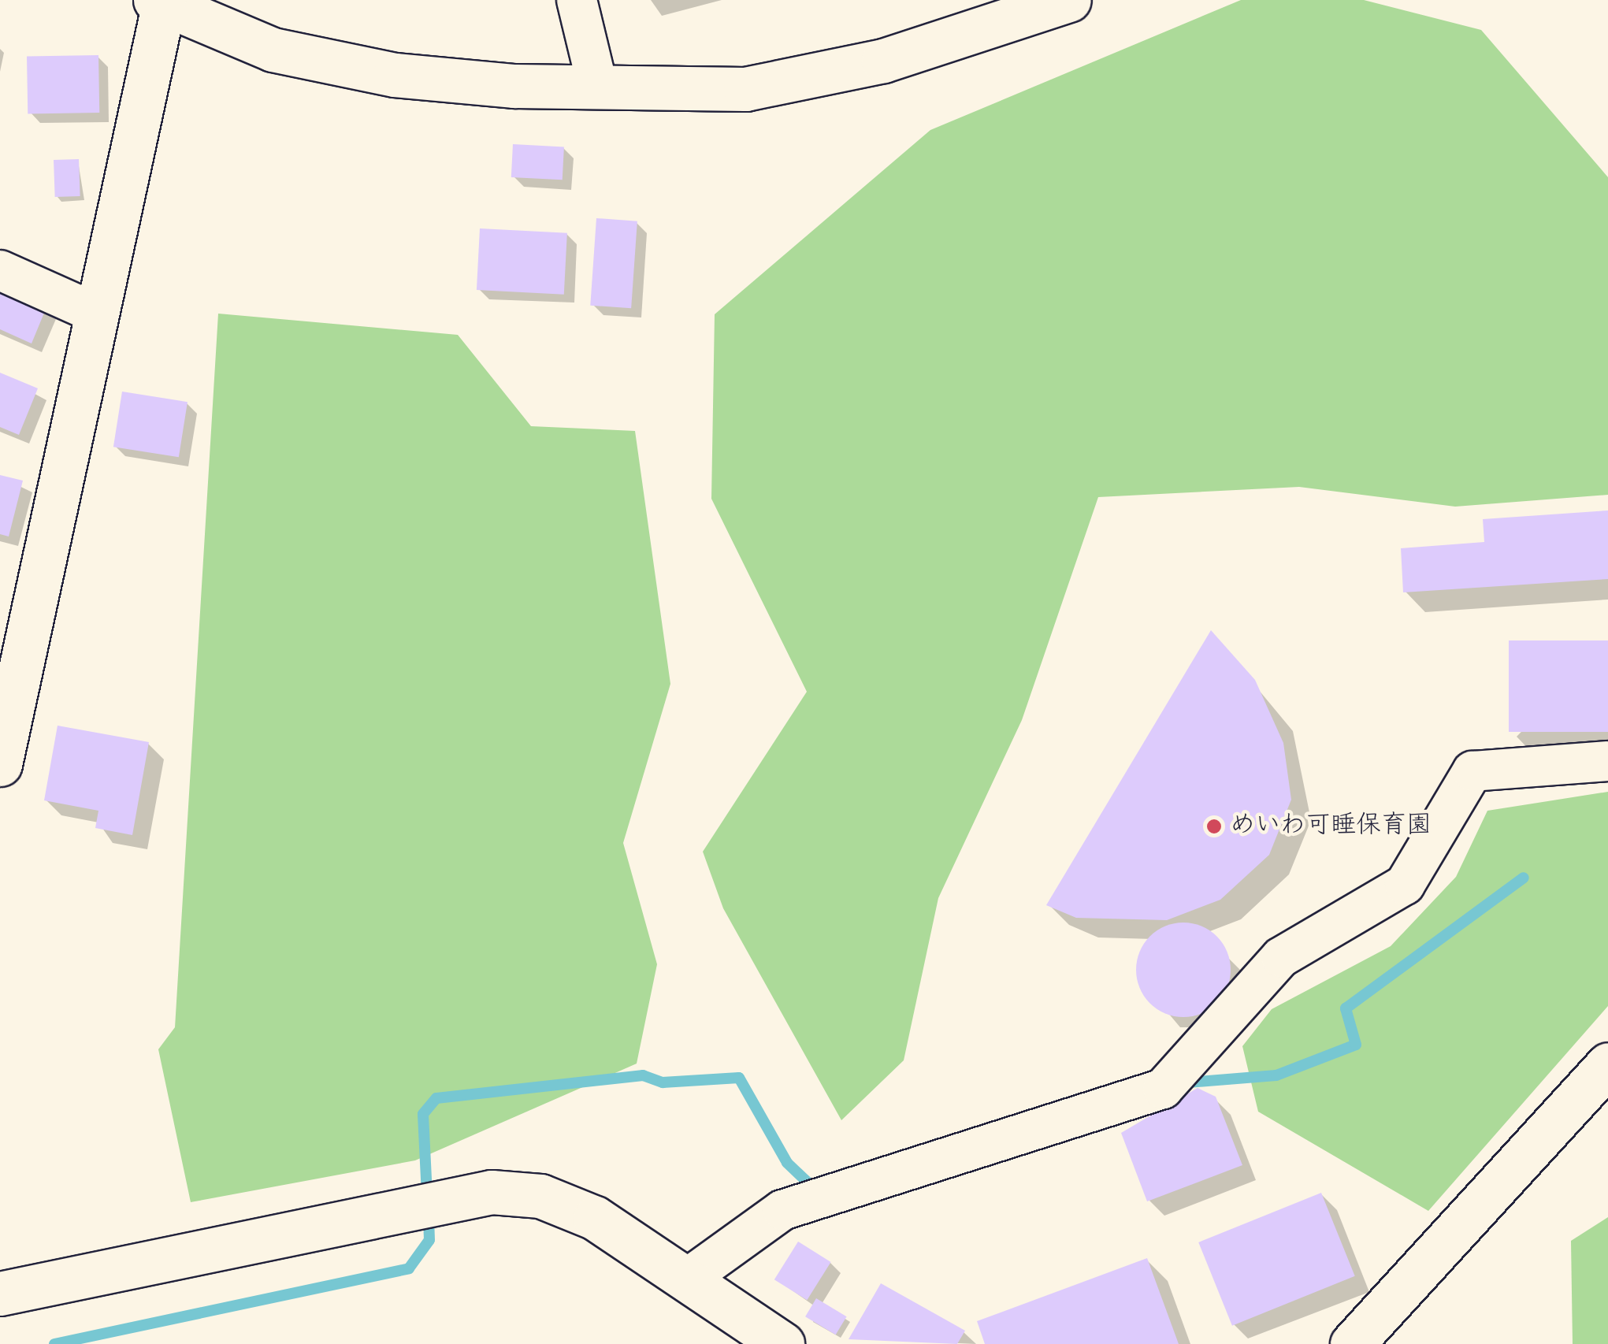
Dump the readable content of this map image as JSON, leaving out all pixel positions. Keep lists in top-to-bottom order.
{
  "places": ["めいわ可睡保育園"]
}
